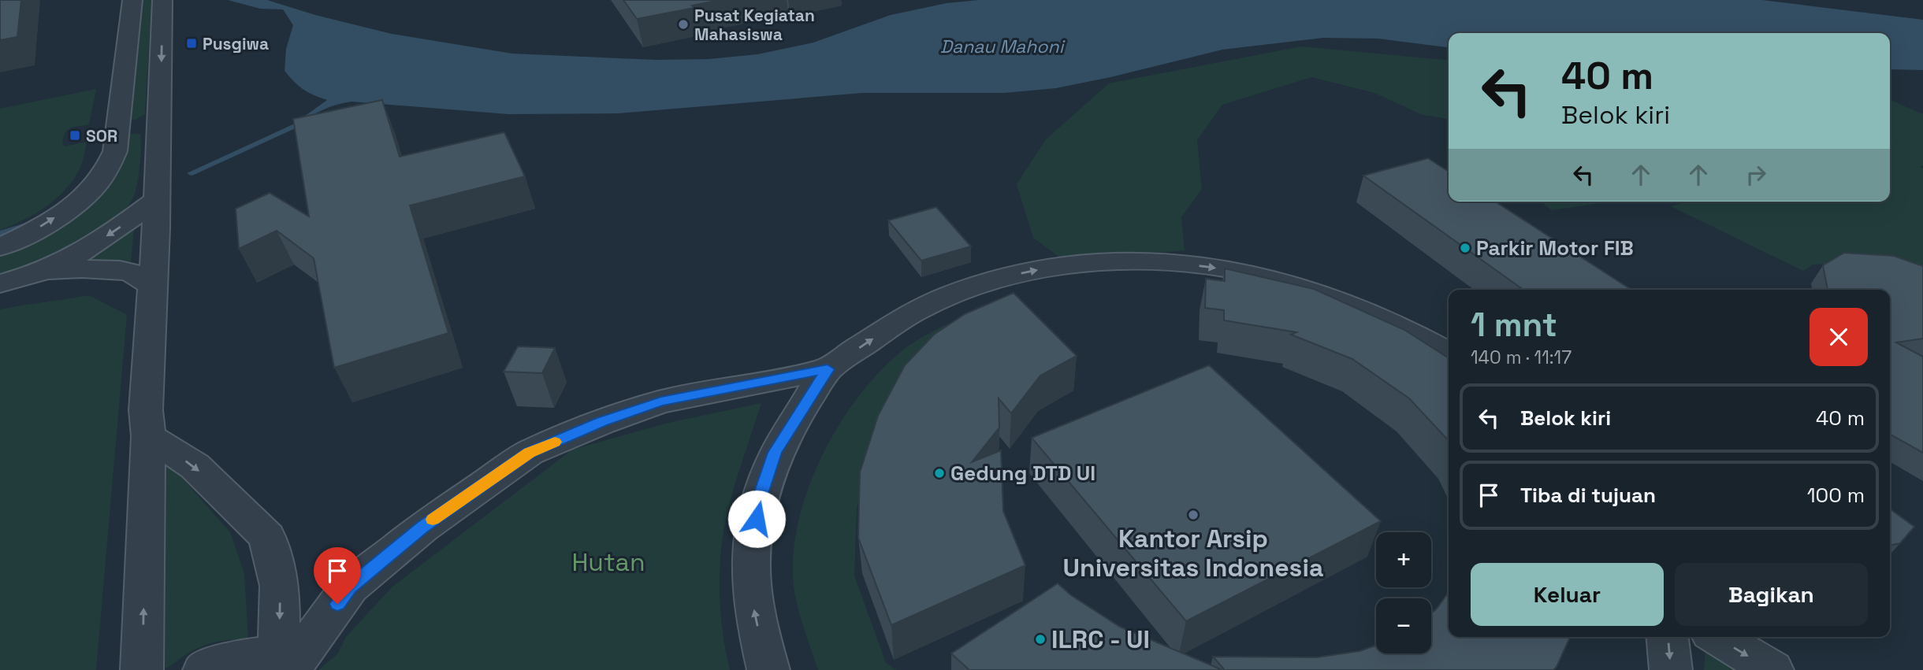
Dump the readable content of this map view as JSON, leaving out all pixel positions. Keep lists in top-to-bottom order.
{
  "water": ["Danau Mahoni"],
  "parks": ["Hutan"],
  "places": {
    "other": [
      "Pusat Kegiatan Mahasiswa",
      "Parkir Motor FIB",
      "Gedung DTD UI",
      "Kantor Arsip Universitas Indonesia",
      "ILRC - UI"
    ],
    "transit": ["Pusgiwa", "SOR"]
  },
  "page": {
    "turn": ["40 m", "Belok kiri"],
    "heading": ["1 mnt", "140 m · 11:17"],
    "list": [
      {
        "name": "Belok kiri",
        "value": "40 m"
      },
      {
        "name": "Tiba di tujuan",
        "value": "100 m"
      }
    ],
    "map_buttons": ["+", "−"],
    "buttons": ["Keluar", "Bagikan"]
  }
}
